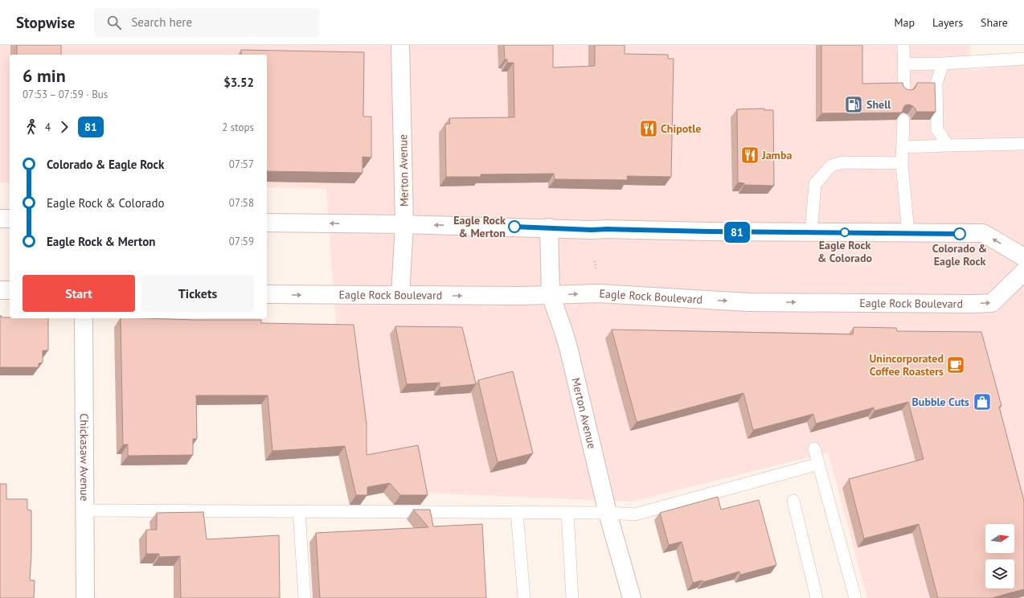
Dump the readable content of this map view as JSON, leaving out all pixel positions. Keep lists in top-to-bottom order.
{
  "streets": {
    "main road": ["Merton Avenue", "Eagle Rock Boulevard", "Chickasaw Avenue"]
  },
  "crossings": [
    ["Merton Avenue", "Eagle Rock Boulevard"]
  ],
  "places": {
    "fuel station": ["Shell"],
    "restaurant": ["Chipotle", "Jamba"],
    "other": ["Eagle Rock & Merton", "Eagle Rock & Colorado", "Colorado & Eagle Rock"],
    "cafe": ["Unincorporated Coffee Roasters"],
    "shop": ["Bubble Cuts"]
  },
  "lines": ["bus line 81"],
  "north": "right",
  "page": {
    "header": "Stopwise",
    "search": "Search here",
    "nav": ["Map", "Layers", "Share"],
    "on_map": "81",
    "heading": ["6 min", "07:53 – 07:59 · Bus", "$3.52"],
    "legs": ["4", "81", "2 stops"],
    "list": [
      {
        "name": "Colorado & Eagle Rock",
        "value": "07:57"
      },
      {
        "name": "Eagle Rock & Colorado",
        "value": "07:58"
      },
      {
        "name": "Eagle Rock & Merton",
        "value": "07:59"
      }
    ],
    "buttons": ["Start", "Tickets"]
  }
}
